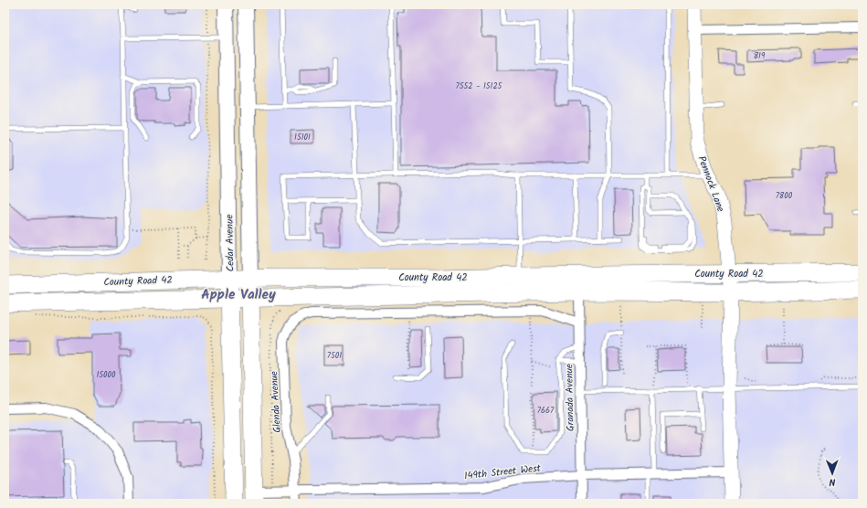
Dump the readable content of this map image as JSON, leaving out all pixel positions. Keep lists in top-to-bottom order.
{
  "streets": {
    "highway": ["Cedar Avenue", "County Road 42"],
    "street": [
      "Pennock Lane",
      "Granada Avenue",
      "Glenda Avenue",
      "149th Street West"
    ]
  },
  "crossings": [
    ["Pennock Lane", "County Road 42"],
    ["Pennock Lane", "149th Street West"],
    ["Cedar Avenue", "County Road 42"],
    ["Cedar Avenue", "149th Street West"],
    ["County Road 42", "Granada Avenue"],
    ["Granada Avenue", "Glenda Avenue"],
    ["Granada Avenue", "149th Street West"],
    ["Glenda Avenue", "149th Street West"]
  ],
  "districts": ["Apple Valley"],
  "house_numbers": [
    "819",
    "7552 - 15125",
    "15101",
    "7800",
    "7501",
    "15000",
    "7667"
  ],
  "north": "bottom"
}
